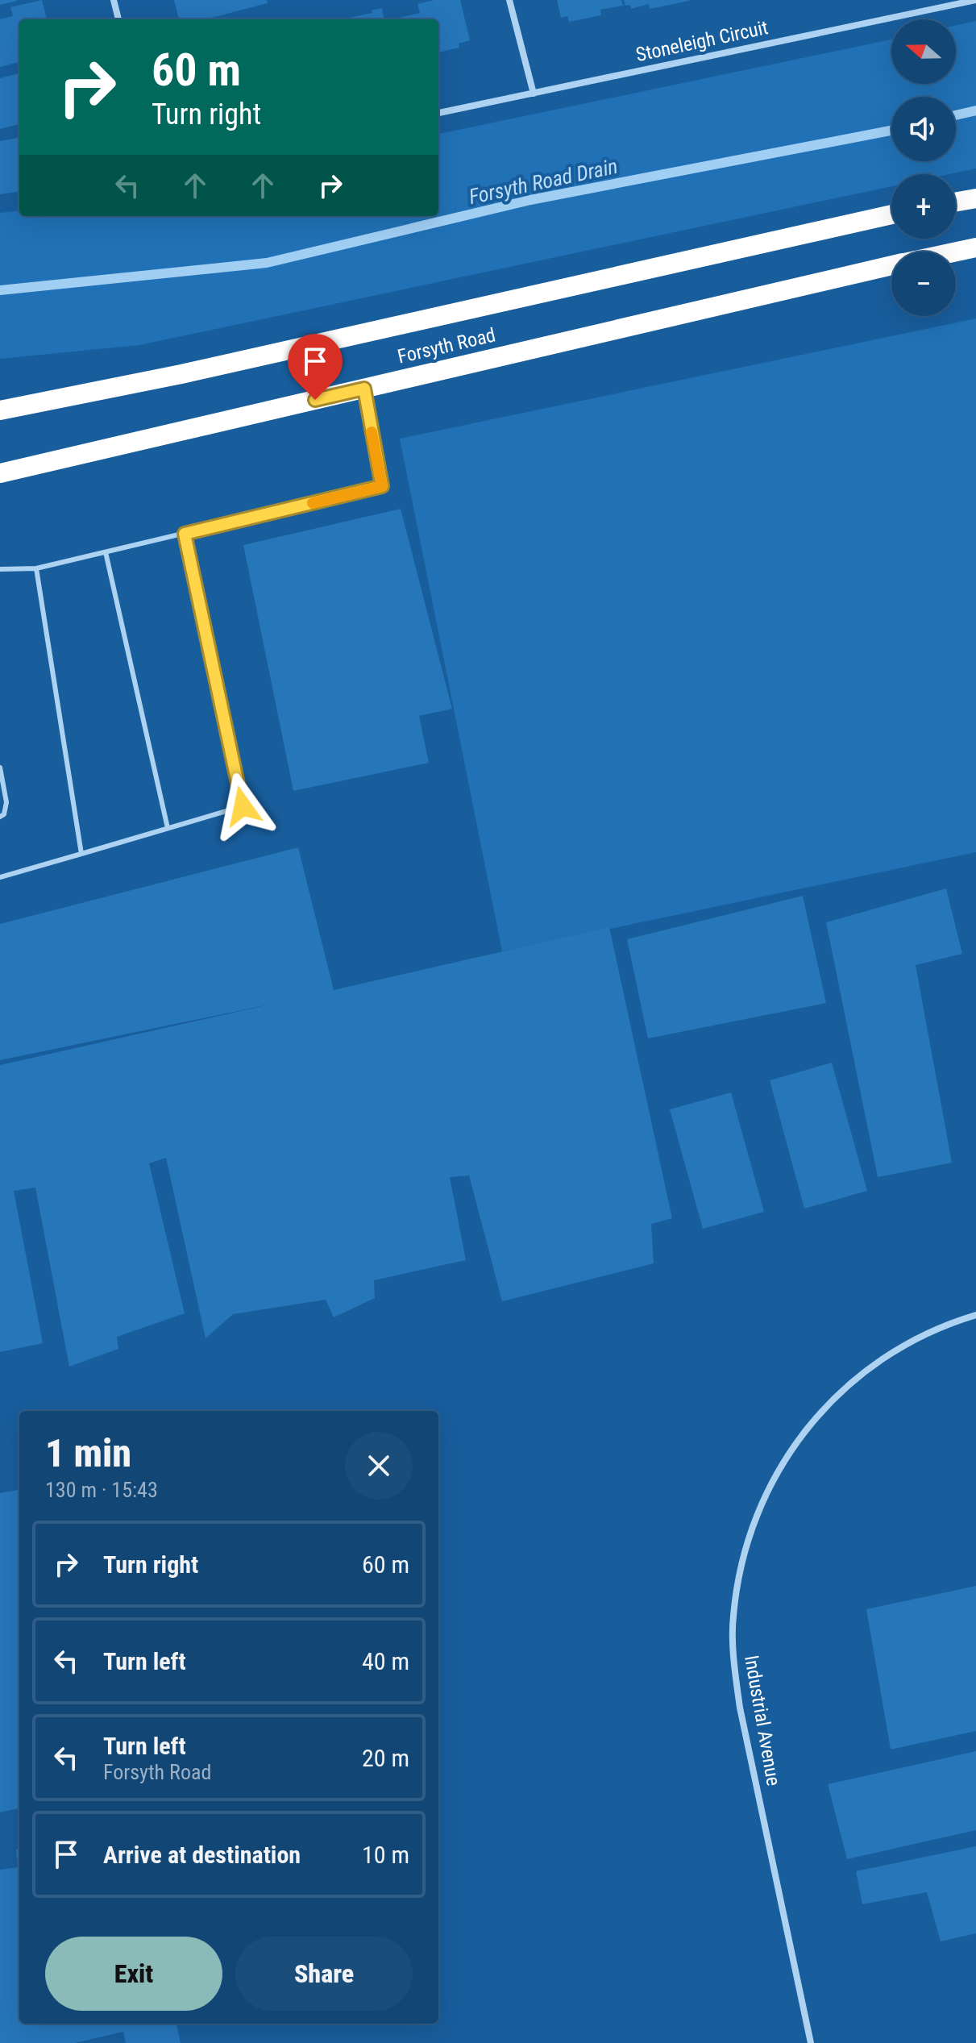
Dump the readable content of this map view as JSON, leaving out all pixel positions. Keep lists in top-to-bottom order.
{
  "streets": {
    "highway": ["Forsyth Road"],
    "street": ["Stoneleigh Circuit", "Industrial Avenue"]
  },
  "water": ["Forsyth Road Drain"],
  "north": "left",
  "page": {
    "map_buttons": ["+", "−"],
    "turn": ["60 m", "Turn right"],
    "heading": ["1 min", "130 m · 15:43"],
    "list": [
      {
        "name": "Turn right",
        "value": "60 m"
      },
      {
        "name": "Turn left",
        "value": "40 m"
      },
      {
        "name": "Turn left",
        "note": "Forsyth Road",
        "value": "20 m"
      },
      {
        "name": "Arrive at destination",
        "value": "10 m"
      }
    ],
    "buttons": ["Exit", "Share"]
  }
}
